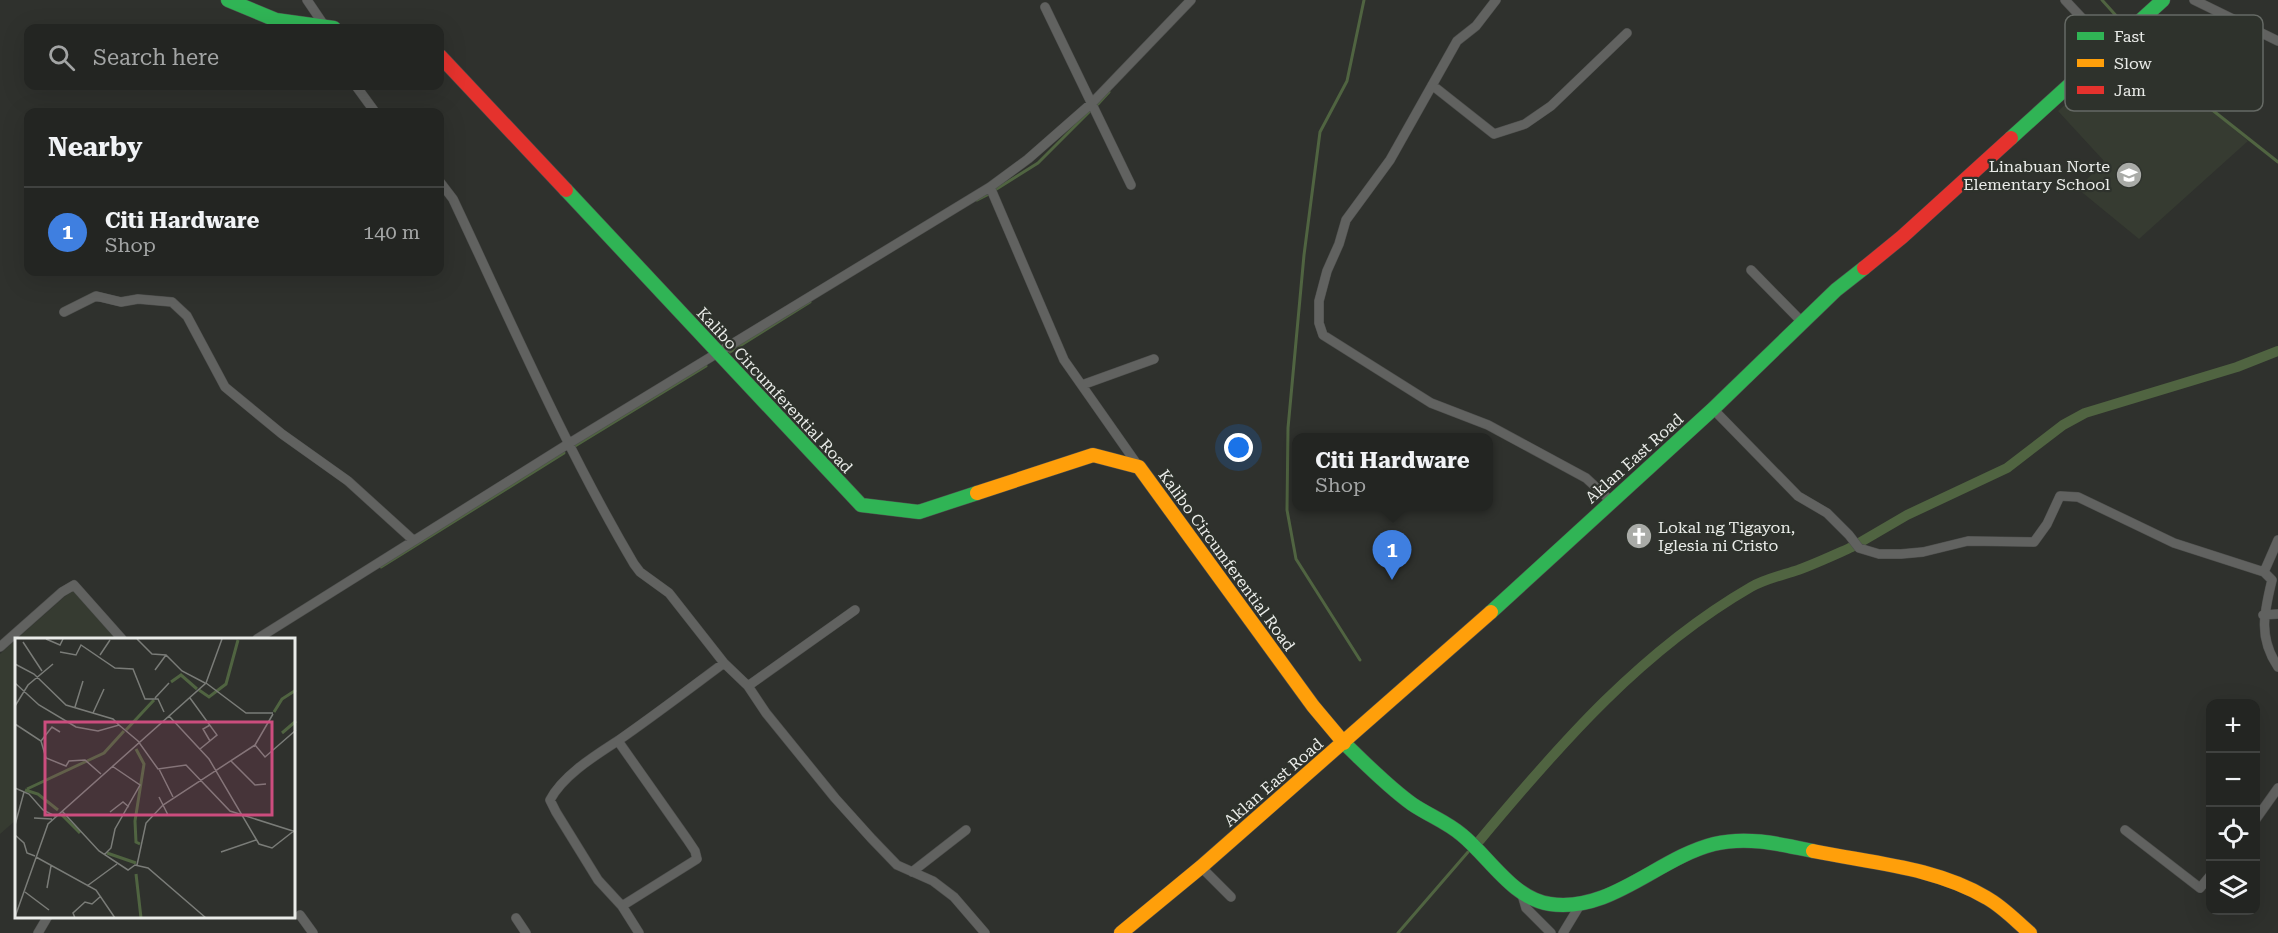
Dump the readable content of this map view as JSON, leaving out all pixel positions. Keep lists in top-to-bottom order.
{
  "streets": {
    "main road": ["Kalibo Circumferential Road", "Aklan East Road"]
  },
  "crossings": [
    ["Kalibo Circumferential Road", "Aklan East Road"]
  ],
  "places": {
    "school or university": ["Linabuan Norte Elementary School"],
    "church": ["Lokal ng Tigayon, Iglesia ni Cristo"]
  },
  "legend": ["Fast", "Slow", "Jam"],
  "page": {
    "search": "Search here",
    "heading": "Nearby",
    "list": [
      {
        "mark": "1",
        "name": "Citi Hardware",
        "note": "Shop",
        "value": "140 m"
      }
    ],
    "popup": ["Citi Hardware", "Shop"],
    "pins": "1",
    "map_buttons": ["+", "−"]
  }
}
